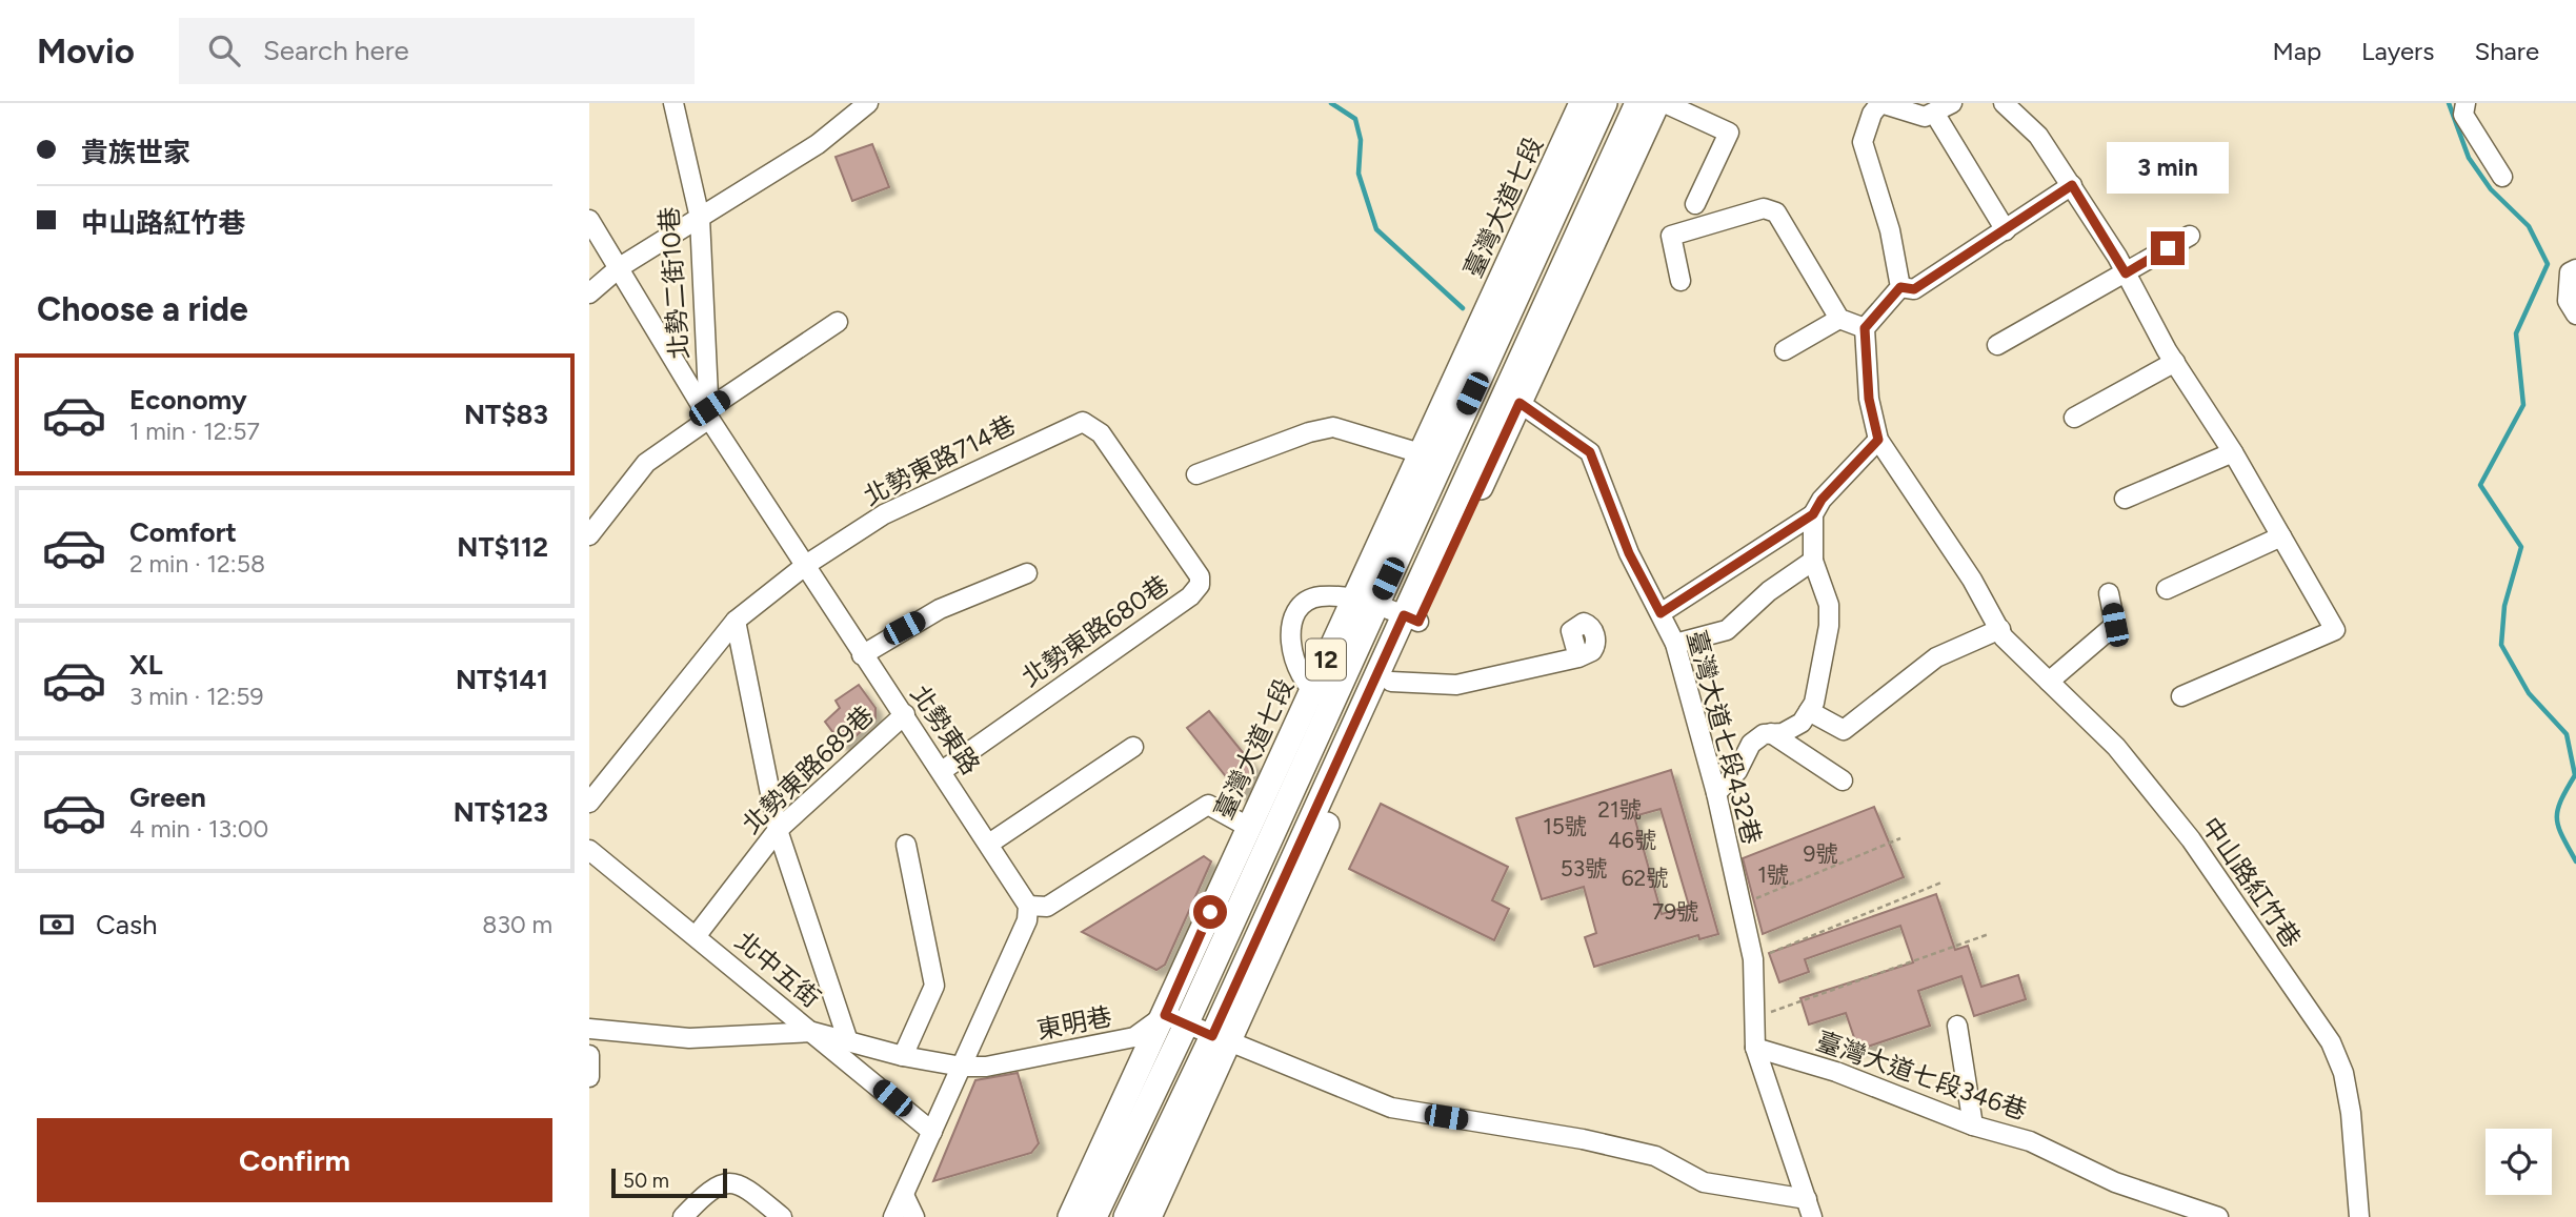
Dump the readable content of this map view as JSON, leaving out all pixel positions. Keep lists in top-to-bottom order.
{
  "streets": {
    "main road": ["臺灣大道七段", "12"],
    "street": [
      "北勢二街10巷",
      "北勢東路714巷",
      "北勢東路680巷",
      "北勢東路",
      "臺灣大道七段432巷",
      "北勢東路689巷",
      "中山路紅竹巷",
      "北中五街",
      "東明巷",
      "臺灣大道七段346巷"
    ]
  },
  "crossings": [
    ["臺灣大道七段", "東明巷"],
    ["北勢二街10巷", "北勢東路"],
    ["北勢東路714巷", "北勢東路680巷"],
    ["北勢東路714巷", "北勢東路"],
    ["北勢東路680巷", "北勢東路"],
    ["12", "臺灣大道七段432巷"],
    ["北勢東路", "北勢東路689巷"],
    ["臺灣大道七段432巷", "臺灣大道七段346巷"],
    ["北勢東路689巷", "北中五街"],
    ["北中五街", "東明巷"]
  ],
  "house_numbers": [
    "21號",
    "15號",
    "46號",
    "9號",
    "53號",
    "1號",
    "62號",
    "79號"
  ],
  "scale_bar": "50 m",
  "page": {
    "header": "Movio",
    "search": "Search here",
    "nav": ["Map", "Layers", "Share"],
    "banner": ["貴族世家", "中山路紅竹巷"],
    "bubble": "3 min",
    "heading": "Choose a ride",
    "list": [
      {
        "name": "Economy",
        "note": "1 min · 12:57",
        "value": "NT$83"
      },
      {
        "name": "Comfort",
        "note": "2 min · 12:58",
        "value": "NT$112"
      },
      {
        "name": "XL",
        "note": "3 min · 12:59",
        "value": "NT$141"
      },
      {
        "name": "Green",
        "note": "4 min · 13:00",
        "value": "NT$123"
      }
    ],
    "pay": ["Cash", "830 m"],
    "buttons": "Confirm",
    "scale": "50 m"
  }
}
